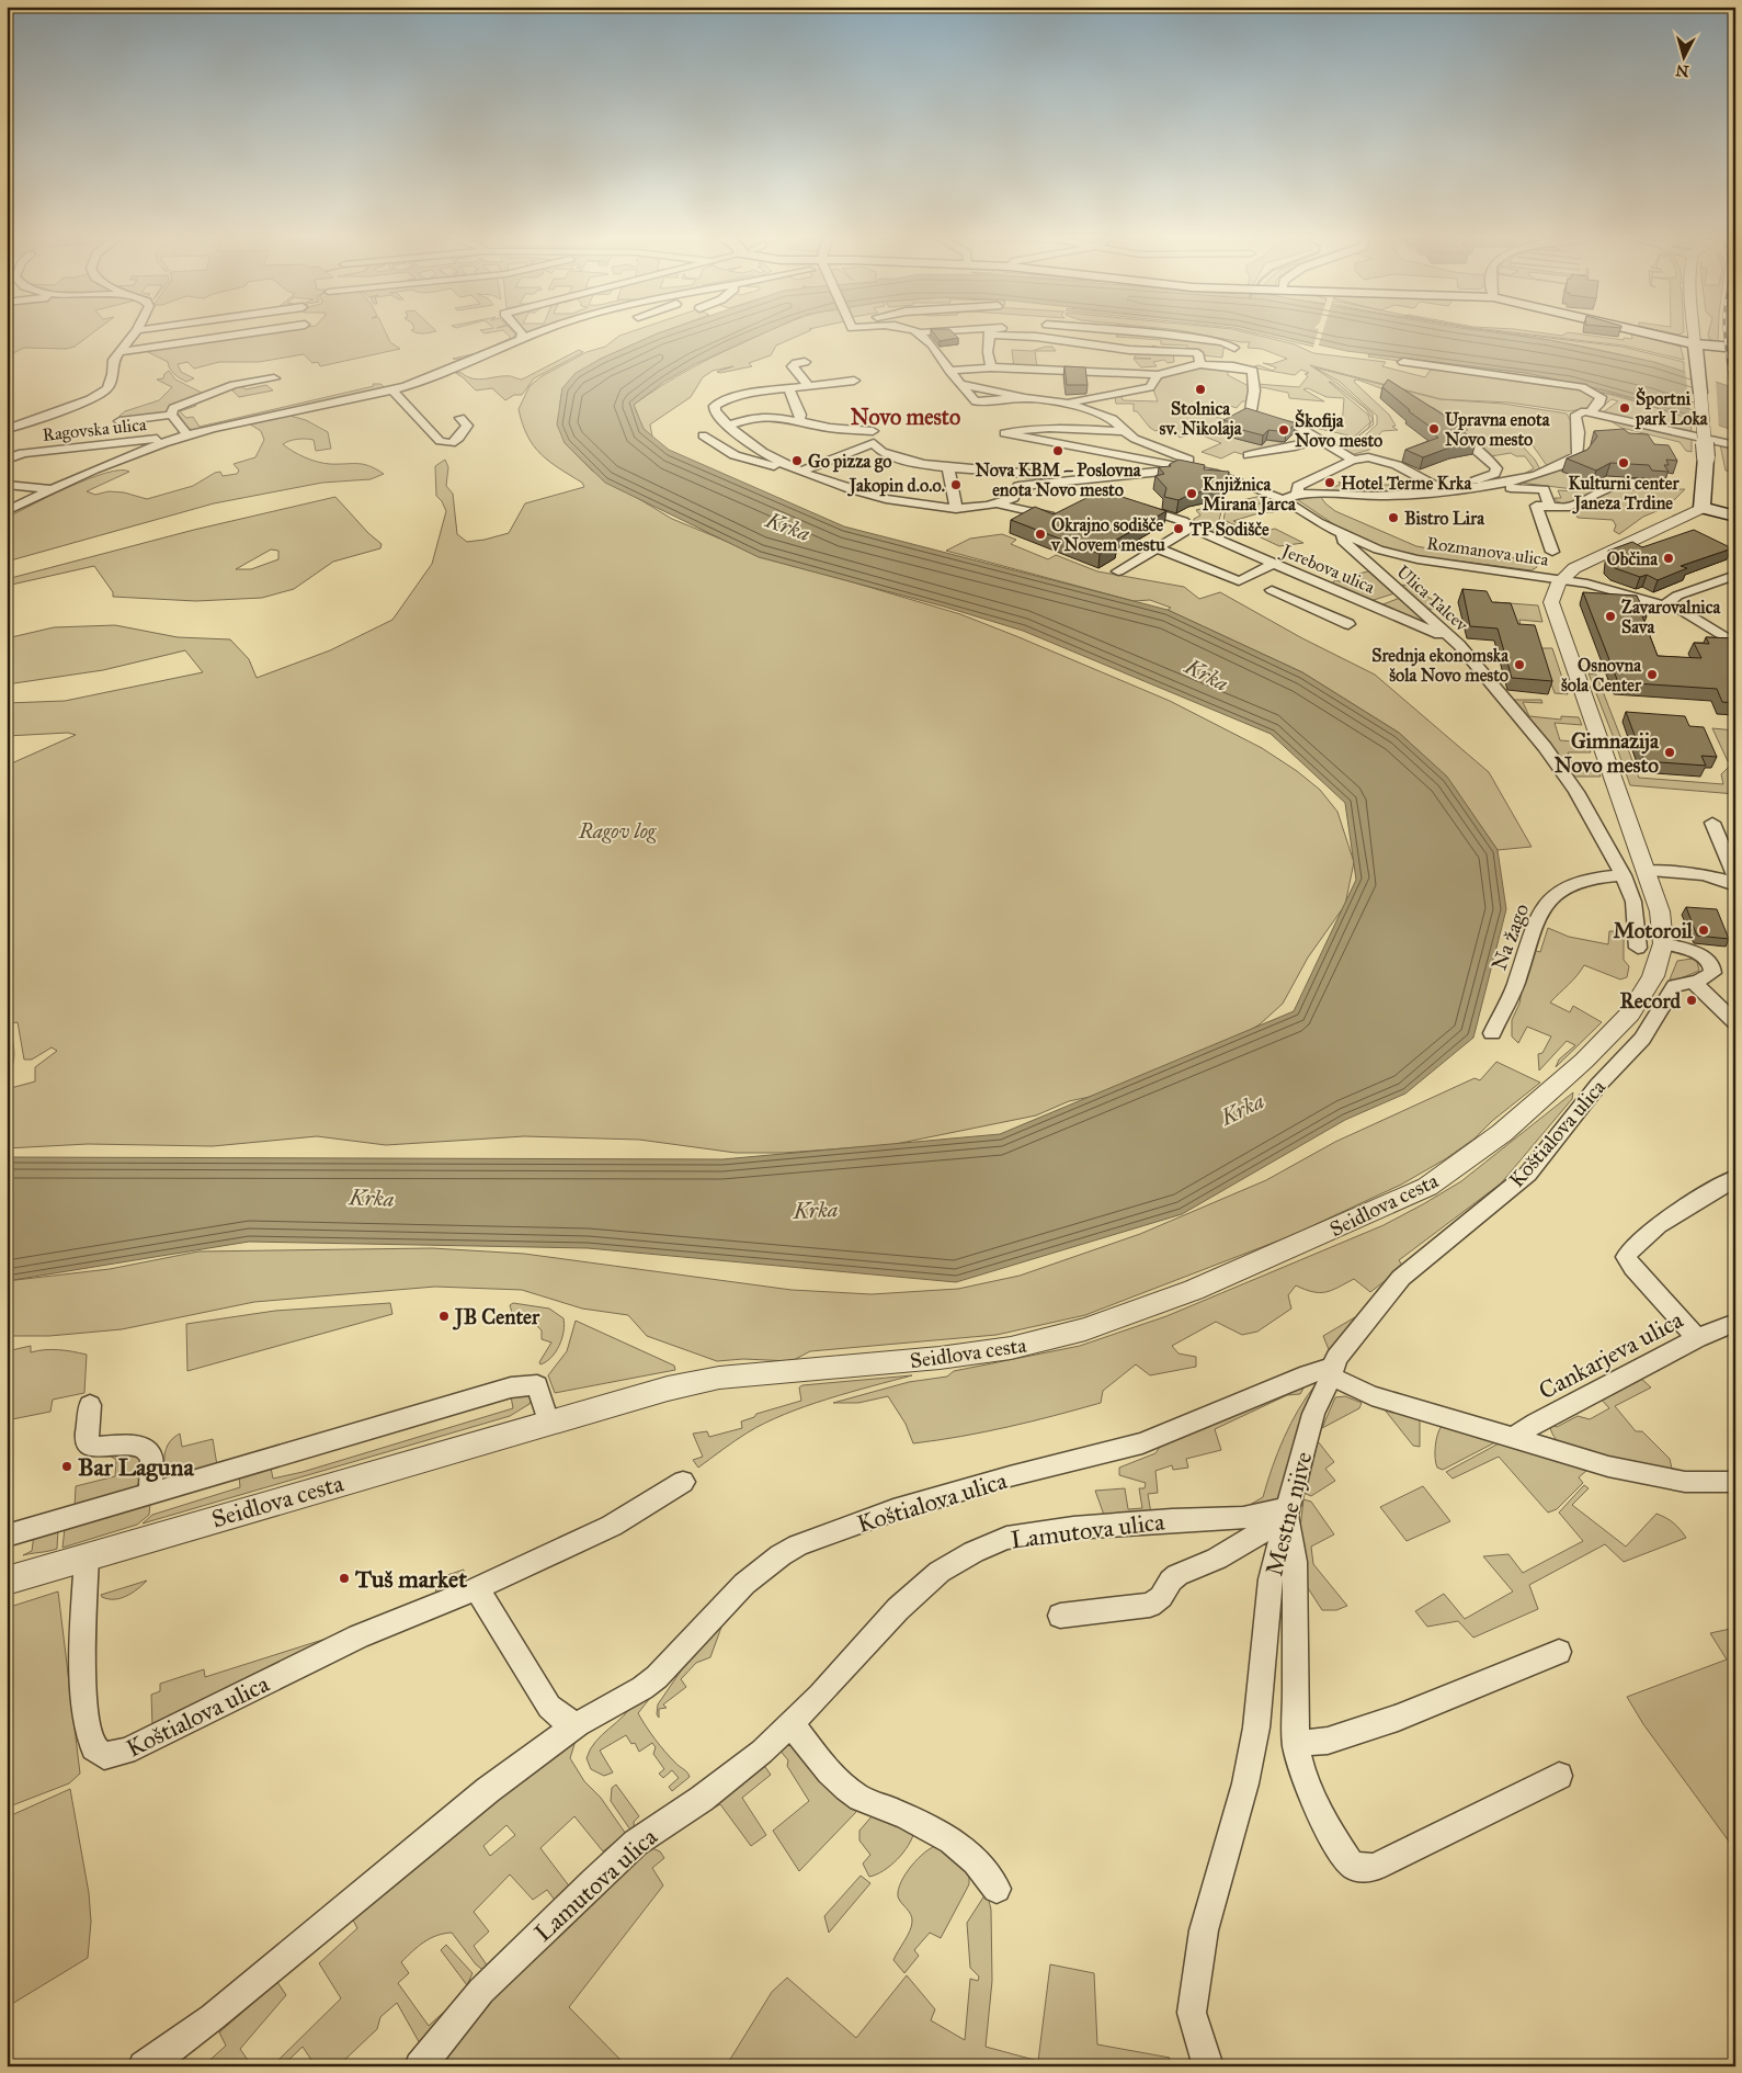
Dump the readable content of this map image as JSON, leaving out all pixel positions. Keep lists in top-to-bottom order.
{
  "streets": {
    "street": [
      "Ragovska ulica",
      "Rozmanova ulica",
      "Jerebova ulica",
      "Ulica Talcev",
      "Na žago",
      "Koštialova ulica",
      "Seidlova cesta",
      "Cankarjeva ulica",
      "Mestne njive",
      "Lamutova ulica"
    ]
  },
  "crossings": [
    ["Rozmanova ulica", "Ulica Talcev"],
    ["Rozmanova ulica", "Seidlova cesta"],
    ["Jerebova ulica", "Ulica Talcev"],
    ["Ulica Talcev", "Na žago"],
    ["Ulica Talcev", "Koštialova ulica"],
    ["Ulica Talcev", "Seidlova cesta"],
    ["Koštialova ulica", "Seidlova cesta"],
    ["Koštialova ulica", "Mestne njive"],
    ["Mestne njive", "Lamutova ulica"]
  ],
  "districts": ["Novo mesto"],
  "water": ["Krka"],
  "parks": ["Ragov log"],
  "places": [
    "Stolnica sv. Nikolaja",
    "Športni park Loka",
    "Upravna enota Novo mesto",
    "Škofija Novo mesto",
    "Nova KBM – Poslovna enota Novo mesto",
    "Go pizza go",
    "Kulturni center Janeza Trdine",
    "Hotel Terme Krka",
    "Jakopin d.o.o.",
    "Knjižnica Mirana Jarca",
    "Bistro Lira",
    "TP Sodišče",
    "Okrajno sodišče v Novem mestu",
    "Občina",
    "Zavarovalnica Sava",
    "Srednja ekonomska šola Novo mesto",
    "Osnovna šola Center",
    "Gimnazija Novo mesto",
    "Motoroil",
    "Record",
    "JB Center",
    "Bar Laguna",
    "Tuš market"
  ],
  "north": "bottom"
}
